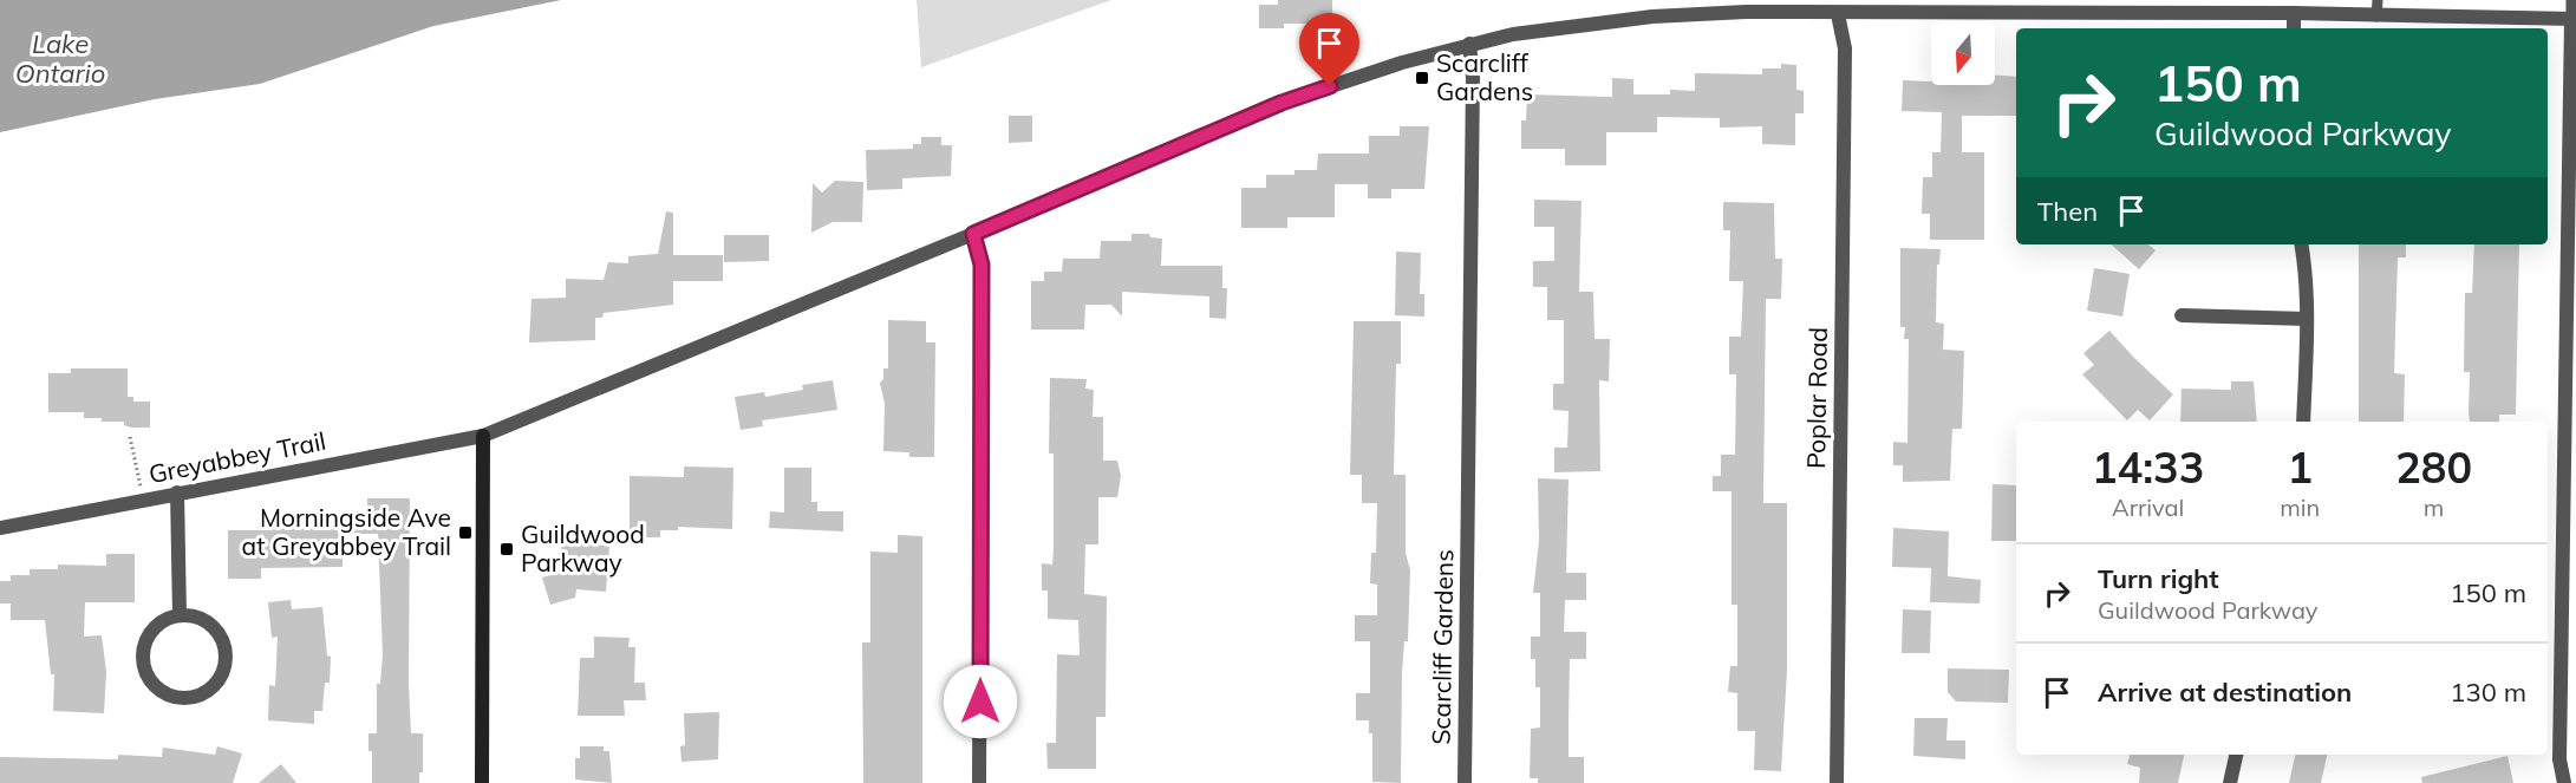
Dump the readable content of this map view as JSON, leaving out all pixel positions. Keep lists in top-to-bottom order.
{
  "streets": {
    "street": ["Poplar Road", "Greyabbey Trail", "Scarcliff Gardens"]
  },
  "water": ["Lake Ontario"],
  "places": {
    "transit": ["Scarcliff Gardens", "Morningside Ave at Greyabbey Trail", "Guildwood Parkway"]
  },
  "north": "bottom",
  "page": {
    "turn": ["150 m", "Guildwood Parkway"],
    "then": "Then",
    "eta": [
      "14:33",
      "Arrival",
      "1",
      "min",
      "280",
      "m"
    ],
    "list": [
      {
        "name": "Turn right",
        "note": "Guildwood Parkway",
        "value": "150 m"
      },
      {
        "name": "Arrive at destination",
        "value": "130 m"
      }
    ]
  }
}
